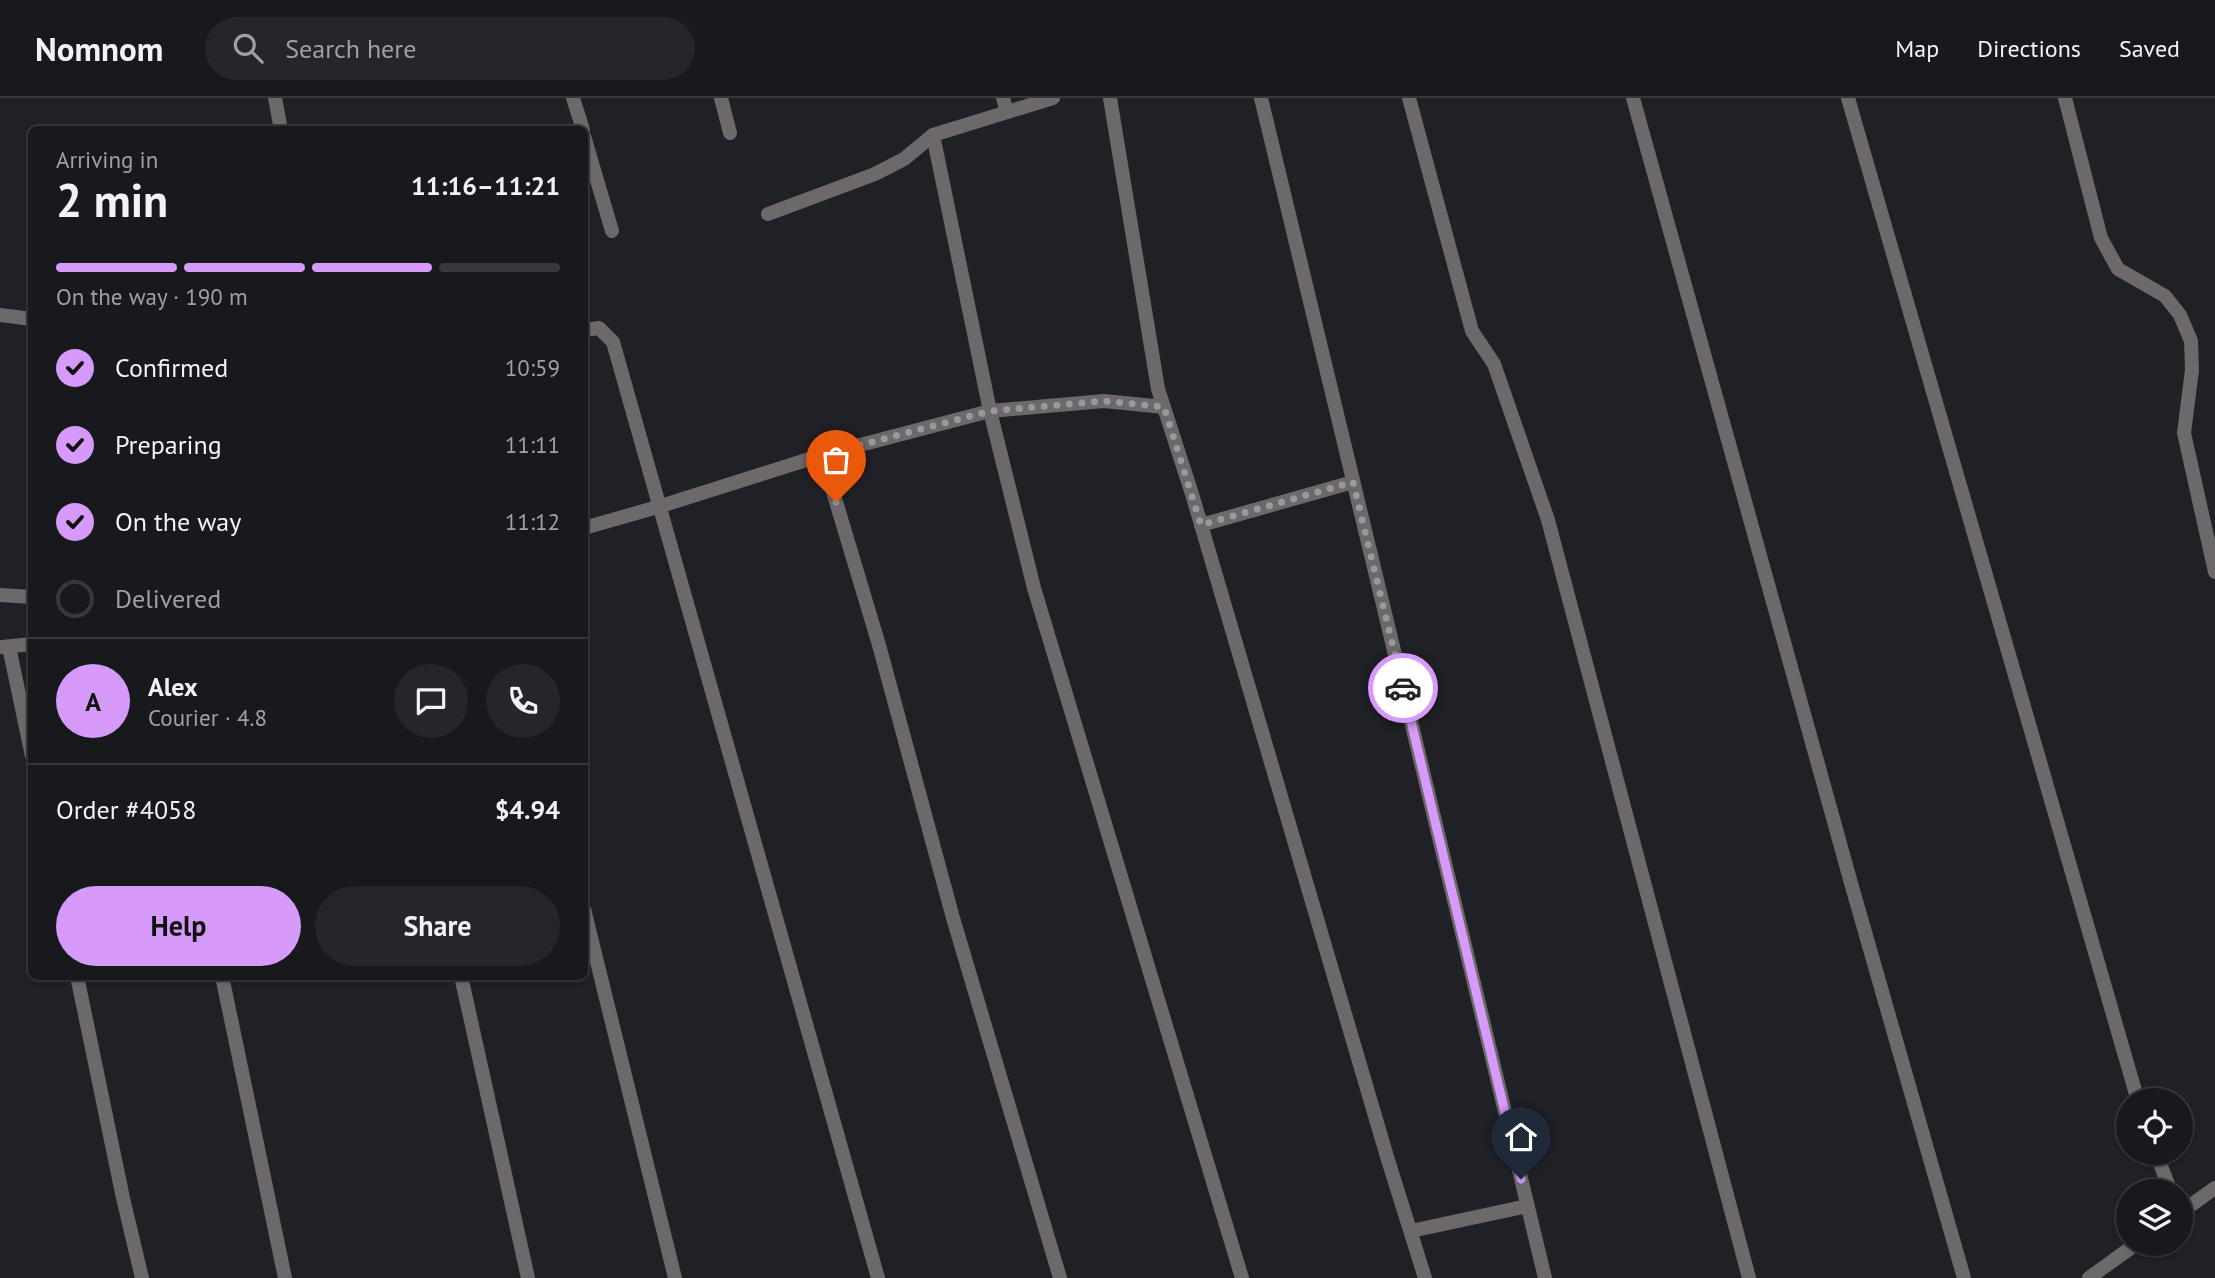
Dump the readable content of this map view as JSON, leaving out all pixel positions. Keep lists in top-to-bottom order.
{
  "page": {
    "header": "Nomnom",
    "search": "Search here",
    "nav": ["Map", "Directions", "Saved"],
    "heading": ["2 min", "Arriving in", "11:16–11:21"],
    "panel": [
      "Alex",
      "Courier · 4.8",
      "Order #4058",
      "$4.94"
    ],
    "bar": "On the way · 190 m",
    "list": [
      ["Confirmed", "10:59"],
      ["Preparing", "11:11"],
      ["On the way", "11:12"],
      "Delivered"
    ],
    "round": "A",
    "buttons": ["Help", "Share"]
  }
}
